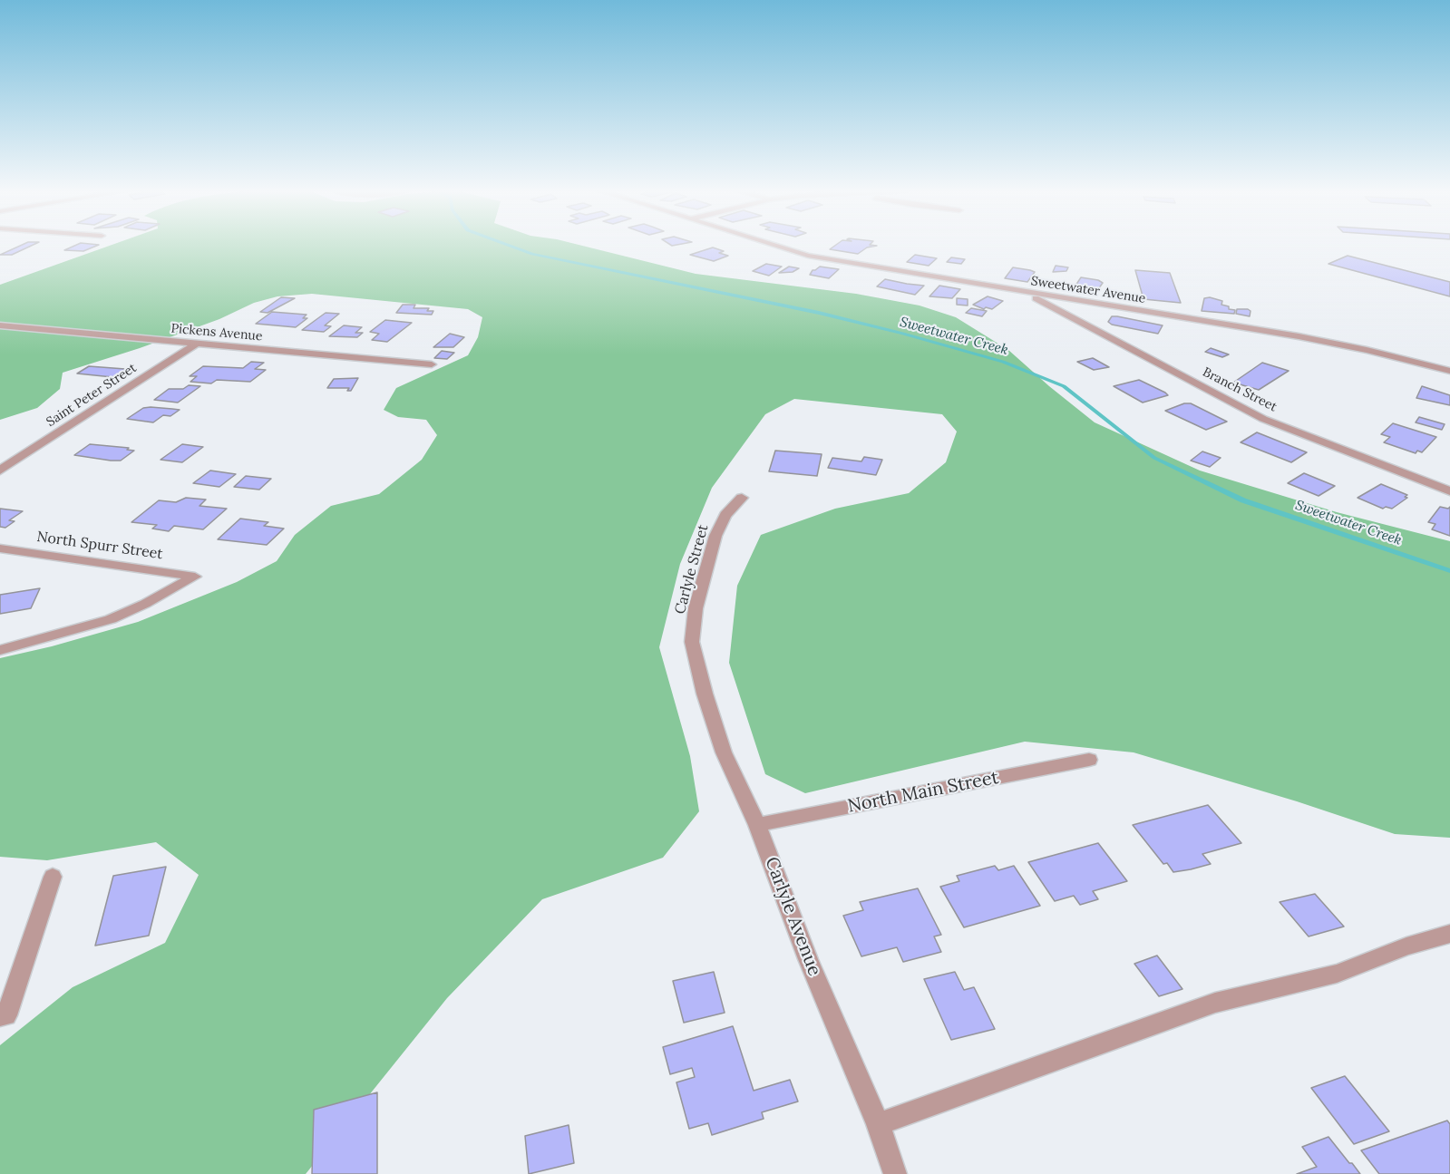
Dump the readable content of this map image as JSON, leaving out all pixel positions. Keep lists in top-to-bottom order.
{
  "streets": {
    "street": [
      "Sweetwater Avenue",
      "Pickens Avenue",
      "Branch Street",
      "Saint Peter Street",
      "North Spurr Street",
      "Carlyle Street",
      "North Main Street",
      "Carlyle Avenue"
    ]
  },
  "crossings": [
    ["Sweetwater Avenue", "Branch Street"],
    ["Pickens Avenue", "Saint Peter Street"],
    ["Carlyle Street", "Carlyle Avenue"],
    ["North Main Street", "Carlyle Avenue"]
  ],
  "water": ["Sweetwater Creek"]
}
